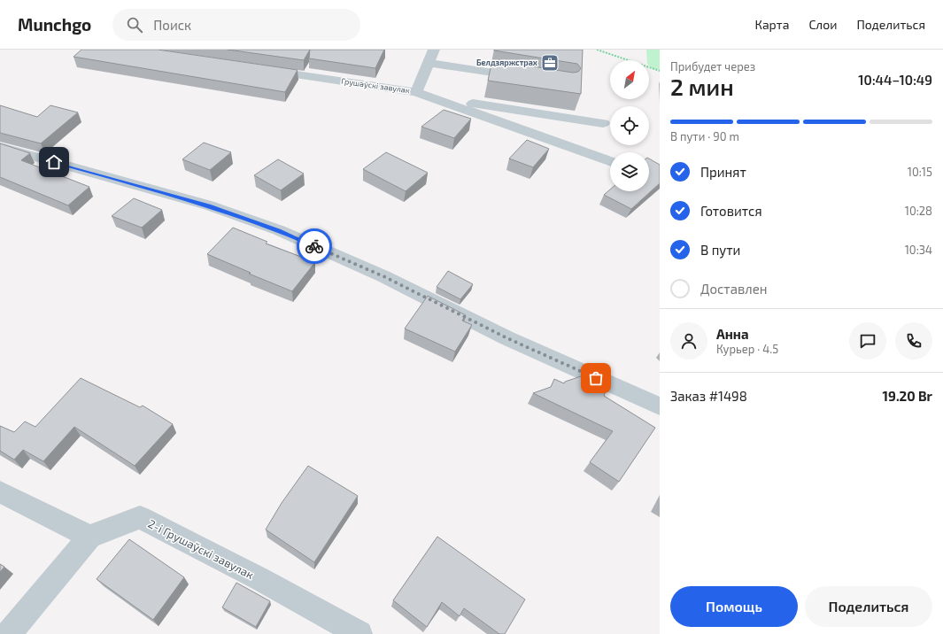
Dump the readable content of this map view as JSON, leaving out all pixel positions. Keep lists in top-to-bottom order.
{
  "streets": {
    "street": ["Грушаўскі завулак", "2-і Грушаўскі завулак"]
  },
  "places": {
    "office": ["Белдзяржстрах"]
  },
  "north": "top right",
  "page": {
    "header": "Munchgo",
    "search": "Поиск",
    "nav": ["Карта", "Слои", "Поделиться"],
    "heading": ["2 мин", "Прибудет через", "10:44–10:49"],
    "panel": [
      "Анна",
      "Курьер · 4.5",
      "Заказ #1498",
      "19.20 Br"
    ],
    "bar": "В пути · 90 m",
    "list": [
      ["Принят", "10:15"],
      ["Готовится", "10:28"],
      ["В пути", "10:34"],
      "Доставлен"
    ],
    "buttons": ["Помощь", "Поделиться"]
  }
}
